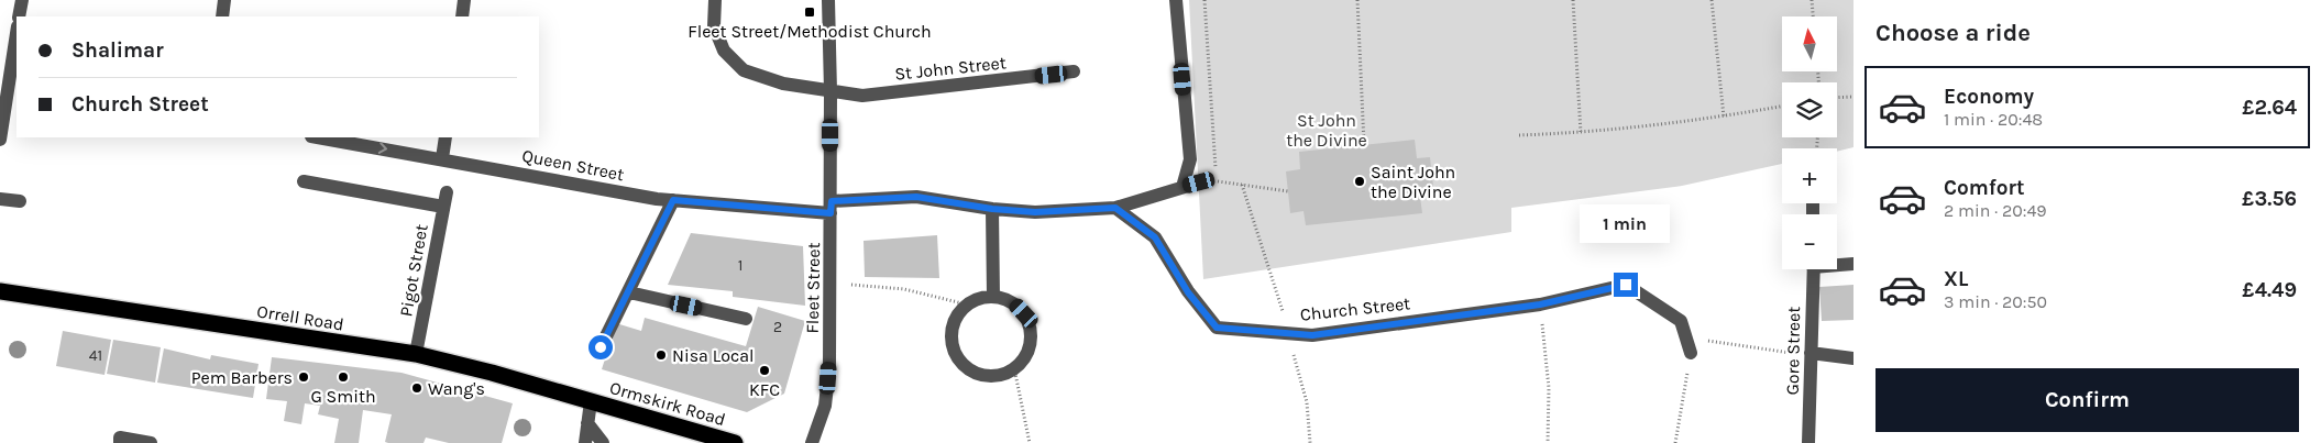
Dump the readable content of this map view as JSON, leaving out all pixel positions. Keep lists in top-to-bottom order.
{
  "streets": {
    "highway": ["Orrell Road", "Ormskirk Road"],
    "street": [
      "St John Street",
      "Queen Street",
      "Pigot Street",
      "Fleet Street",
      "Church Street",
      "Gore Street"
    ]
  },
  "crossings": [
    ["St John Street", "Fleet Street"],
    ["Queen Street", "Fleet Street"],
    ["Pigot Street", "Orrell Road"],
    ["Orrell Road", "Ormskirk Road"]
  ],
  "parks": ["St John the Divine"],
  "places": {
    "transit": ["Fleet Street/Methodist Church"],
    "other": [
      "Saint John the Divine",
      "Nisa Local",
      "KFC",
      "Pem Barbers",
      "G Smith",
      "Wang's"
    ]
  },
  "house_numbers": ["1", "2", "41"],
  "north": "top",
  "page": {
    "heading": "Choose a ride",
    "map_buttons": ["+", "−"],
    "banner": ["Shalimar", "Church Street"],
    "list": [
      {
        "name": "Economy",
        "note": "1 min · 20:48",
        "value": "£2.64"
      },
      {
        "name": "Comfort",
        "note": "2 min · 20:49",
        "value": "£3.56"
      },
      {
        "name": "XL",
        "note": "3 min · 20:50",
        "value": "£4.49"
      }
    ],
    "bubble": "1 min",
    "buttons": "Confirm"
  }
}
